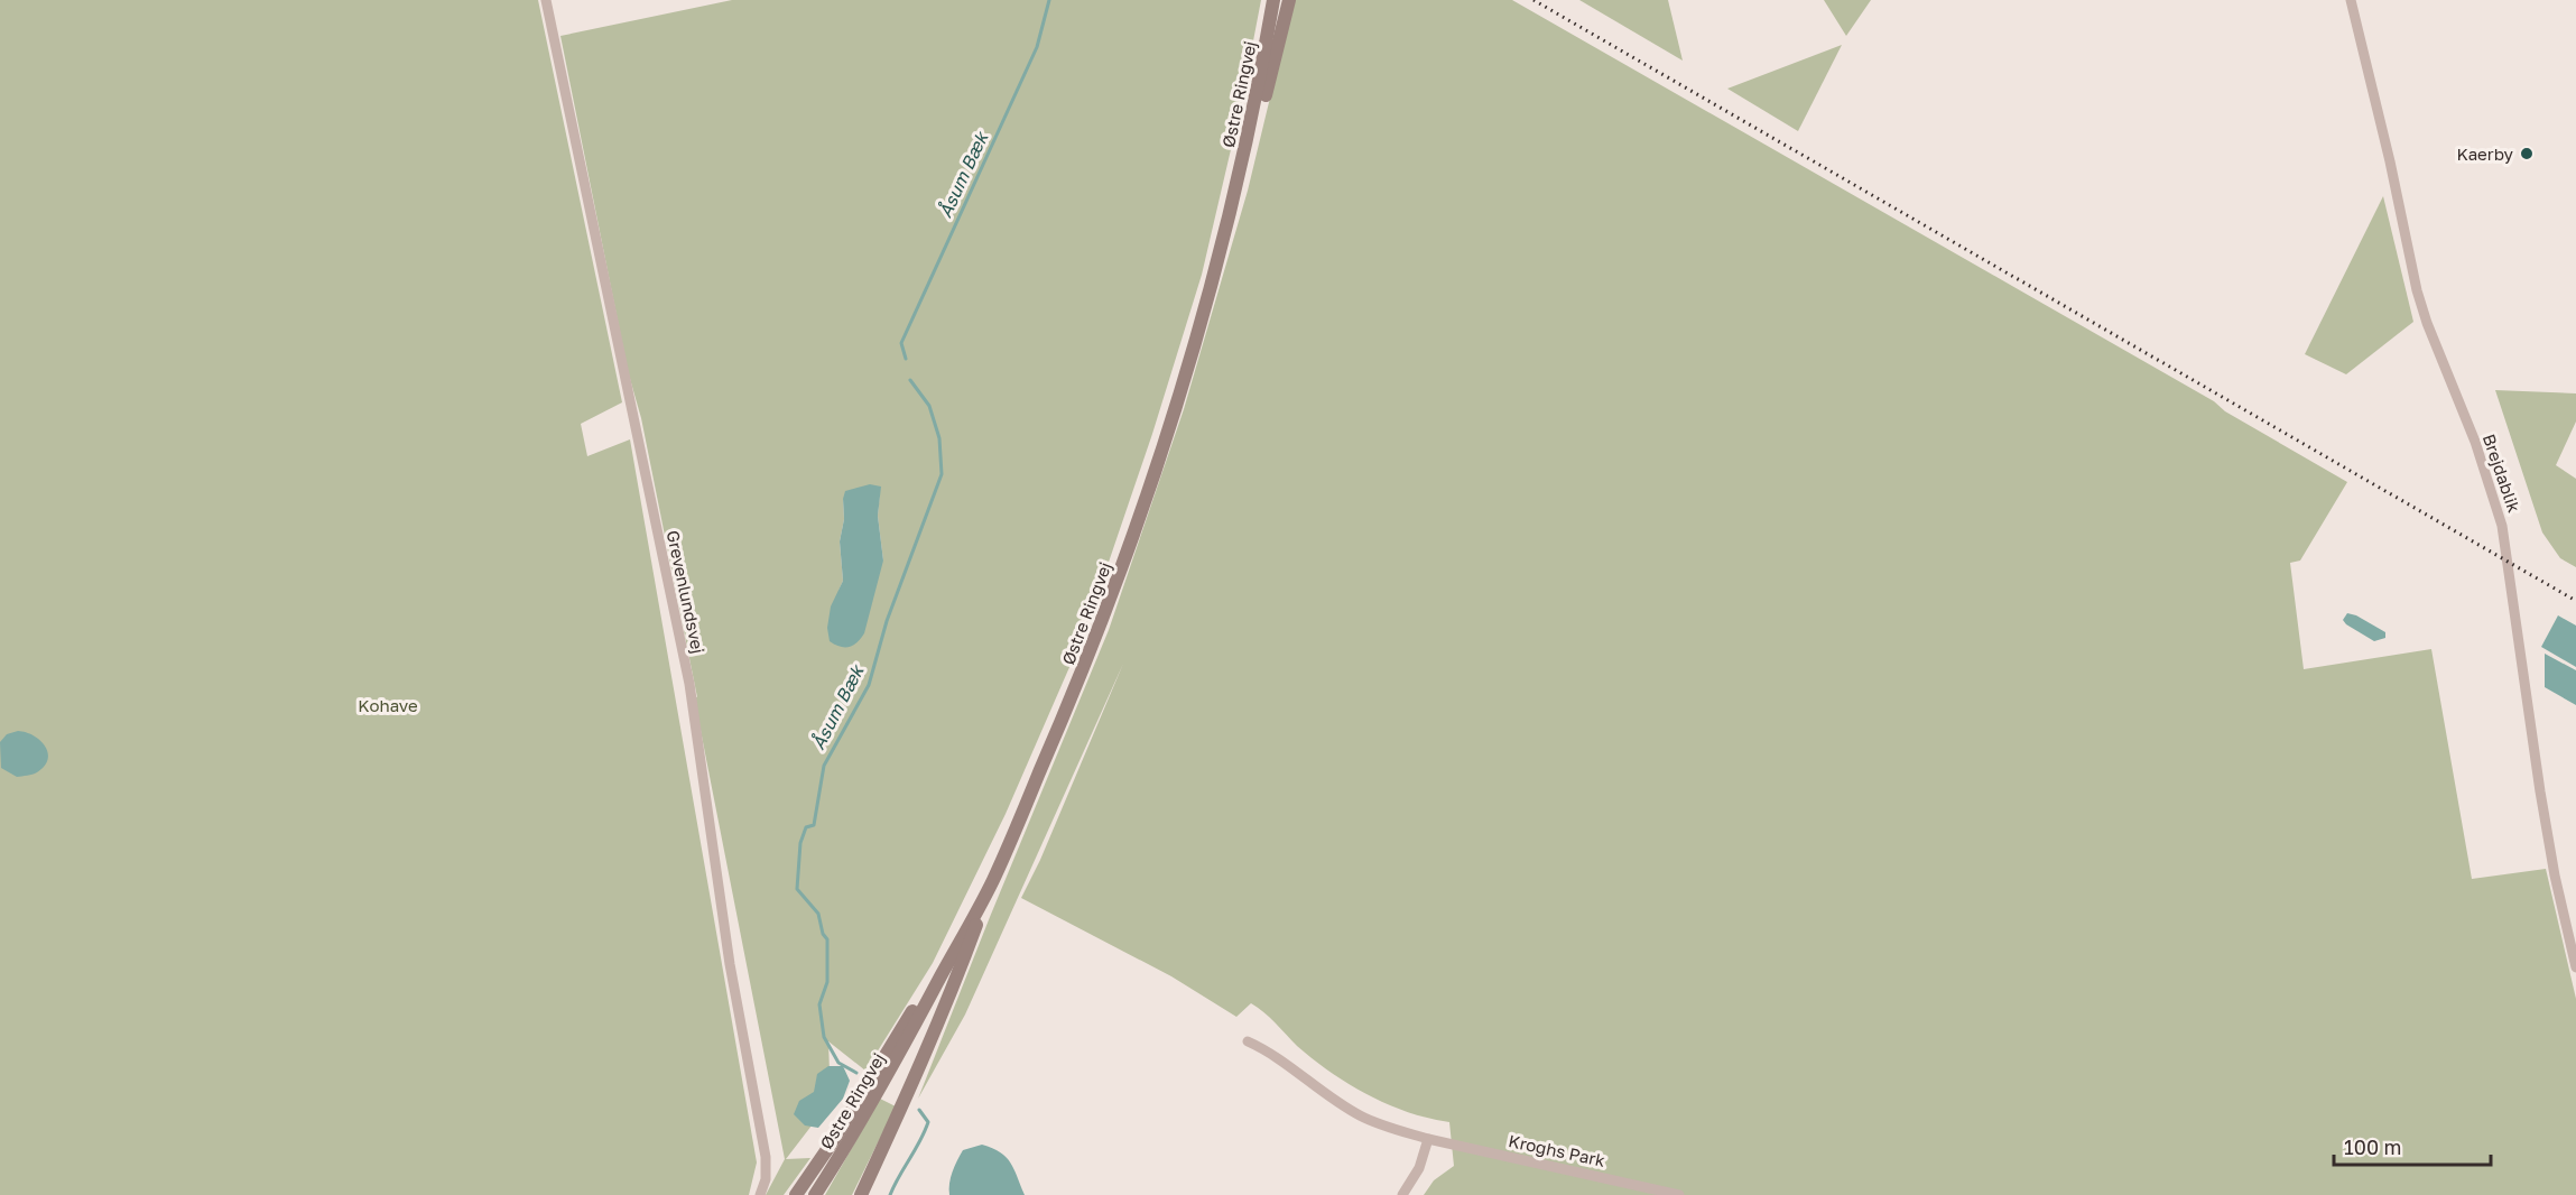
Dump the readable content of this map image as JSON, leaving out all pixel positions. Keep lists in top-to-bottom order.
{
  "streets": {
    "main road": ["Østre Ringvej"],
    "street": ["Brejdablik", "Grevenlundsvej", "Kroghs Park"]
  },
  "water": ["Åsum Bæk"],
  "parks": ["Kohave"],
  "places": ["Kaerby"],
  "scale_bar": "100 m"
}
